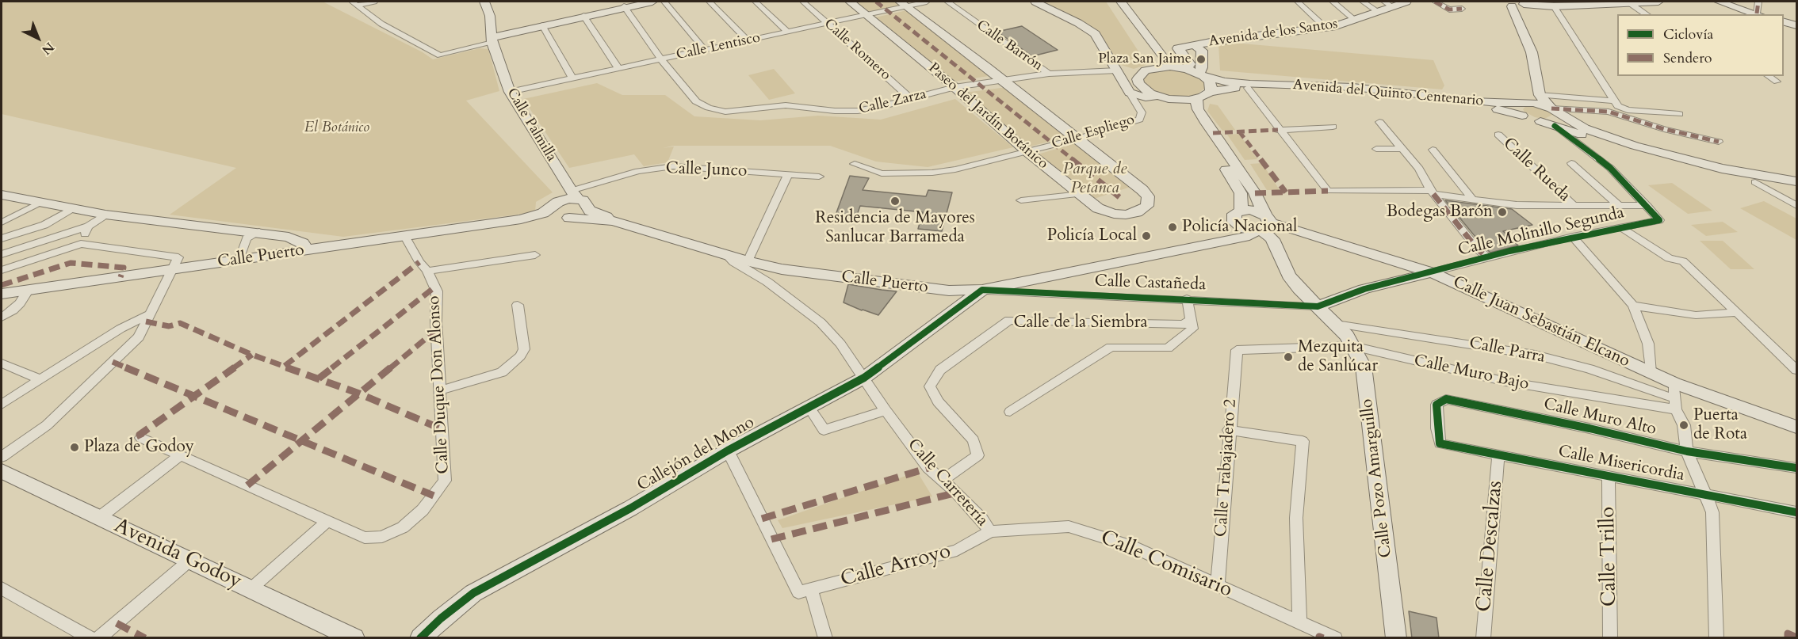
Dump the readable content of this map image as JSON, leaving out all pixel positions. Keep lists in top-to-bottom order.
{
  "streets": {
    "street": [
      "Avenida de los Santos",
      "Calle Barrón",
      "Calle Lentisco",
      "Calle Romero",
      "Avenida del Quinto Centenario",
      "Calle Zarza",
      "Paseo del Jardín Botánico",
      "Calle Palmilla",
      "Calle Espliego",
      "Calle Junco",
      "Calle Rueda",
      "Calle Molinillo Segunda",
      "Calle Puerto",
      "Calle Castañeda",
      "Calle Juan Sebastián Elcano",
      "Calle de la Siembra",
      "Calle Parra",
      "Calle Muro Bajo",
      "Calle Duque Don Alonso",
      "Calle Muro Alto",
      "Callejón del Mono",
      "Calle Misericordia",
      "Calle Trabajadero 2",
      "Calle Pozo Amarguillo",
      "Calle Carretería",
      "Calle Descalzas",
      "Avenida Godoy",
      "Calle Trillo",
      "Calle Comisario",
      "Calle Arroyo"
    ]
  },
  "crossings": [
    ["Calle Barrón", "Calle Zarza"],
    ["Calle Lentisco", "Calle Romero"],
    ["Calle Lentisco", "Calle Zarza"],
    ["Calle Lentisco", "Paseo del Jardín Botánico"],
    ["Calle Lentisco", "Calle Palmilla"],
    ["Calle Romero", "Calle Zarza"],
    ["Avenida del Quinto Centenario", "Calle Espliego"],
    ["Avenida del Quinto Centenario", "Calle Pozo Amarguillo"],
    ["Calle Zarza", "Paseo del Jardín Botánico"],
    ["Calle Zarza", "Calle Espliego"],
    ["Paseo del Jardín Botánico", "Calle Espliego"],
    ["Calle Palmilla", "Calle Junco"],
    ["Calle Palmilla", "Calle Puerto"],
    ["Calle Junco", "Calle Puerto"],
    ["Calle Molinillo Segunda", "Calle Juan Sebastián Elcano"],
    ["Calle Puerto", "Calle Castañeda"],
    ["Calle Puerto", "Calle Juan Sebastián Elcano"],
    ["Calle Puerto", "Calle Duque Don Alonso"],
    ["Calle Puerto", "Callejón del Mono"],
    ["Calle Puerto", "Calle Pozo Amarguillo"],
    ["Calle Puerto", "Calle Carretería"],
    ["Calle Castañeda", "Callejón del Mono"],
    ["Calle Castañeda", "Calle Pozo Amarguillo"],
    ["Calle Juan Sebastián Elcano", "Calle Parra"],
    ["Calle Juan Sebastián Elcano", "Calle Muro Bajo"],
    ["Calle Juan Sebastián Elcano", "Calle Pozo Amarguillo"],
    ["Calle de la Siembra", "Calle Carretería"],
    ["Calle Parra", "Calle Muro Bajo"],
    ["Calle Parra", "Calle Pozo Amarguillo"],
    ["Calle Muro Bajo", "Calle Trabajadero 2"],
    ["Calle Muro Bajo", "Calle Pozo Amarguillo"],
    ["Calle Muro Alto", "Calle Misericordia"],
    ["Callejón del Mono", "Calle Carretería"],
    ["Calle Misericordia", "Calle Descalzas"],
    ["Calle Misericordia", "Calle Trillo"],
    ["Calle Trabajadero 2", "Calle Comisario"],
    ["Calle Carretería", "Calle Comisario"],
    ["Calle Carretería", "Calle Arroyo"],
    ["Calle Comisario", "Calle Arroyo"]
  ],
  "parks": ["El Botánico", "Parque de Petanca"],
  "places": [
    "Plaza San Jaime",
    "Residencia de Mayores Sanlucar Barrameda",
    "Bodegas Barón",
    "Policía Nacional",
    "Policía Local",
    "Mezquita de Sanlúcar",
    "Puerta de Rota",
    "Plaza de Godoy"
  ],
  "legend": ["Ciclovía", "Sendero"],
  "north": "bottom right"
}
